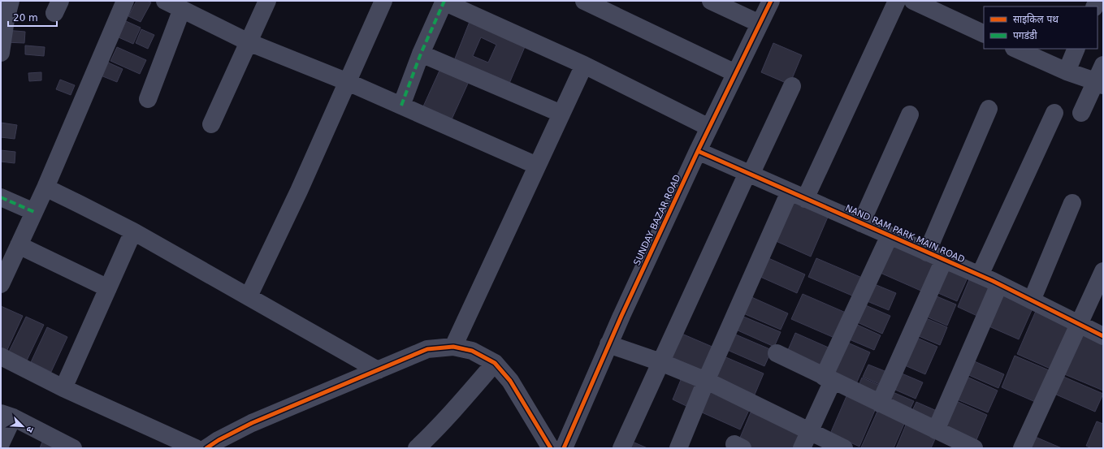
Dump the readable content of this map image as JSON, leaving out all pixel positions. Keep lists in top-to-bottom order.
{
  "streets": {
    "street": ["SUNDAY BAZAR ROAD", "NAND RAM PARK MAIN ROAD"]
  },
  "crossings": [
    ["SUNDAY BAZAR ROAD", "NAND RAM PARK MAIN ROAD"]
  ],
  "legend": ["साइकिल पथ", "पगडंडी"],
  "scale_bar": "20 m",
  "north": "bottom right"
}
